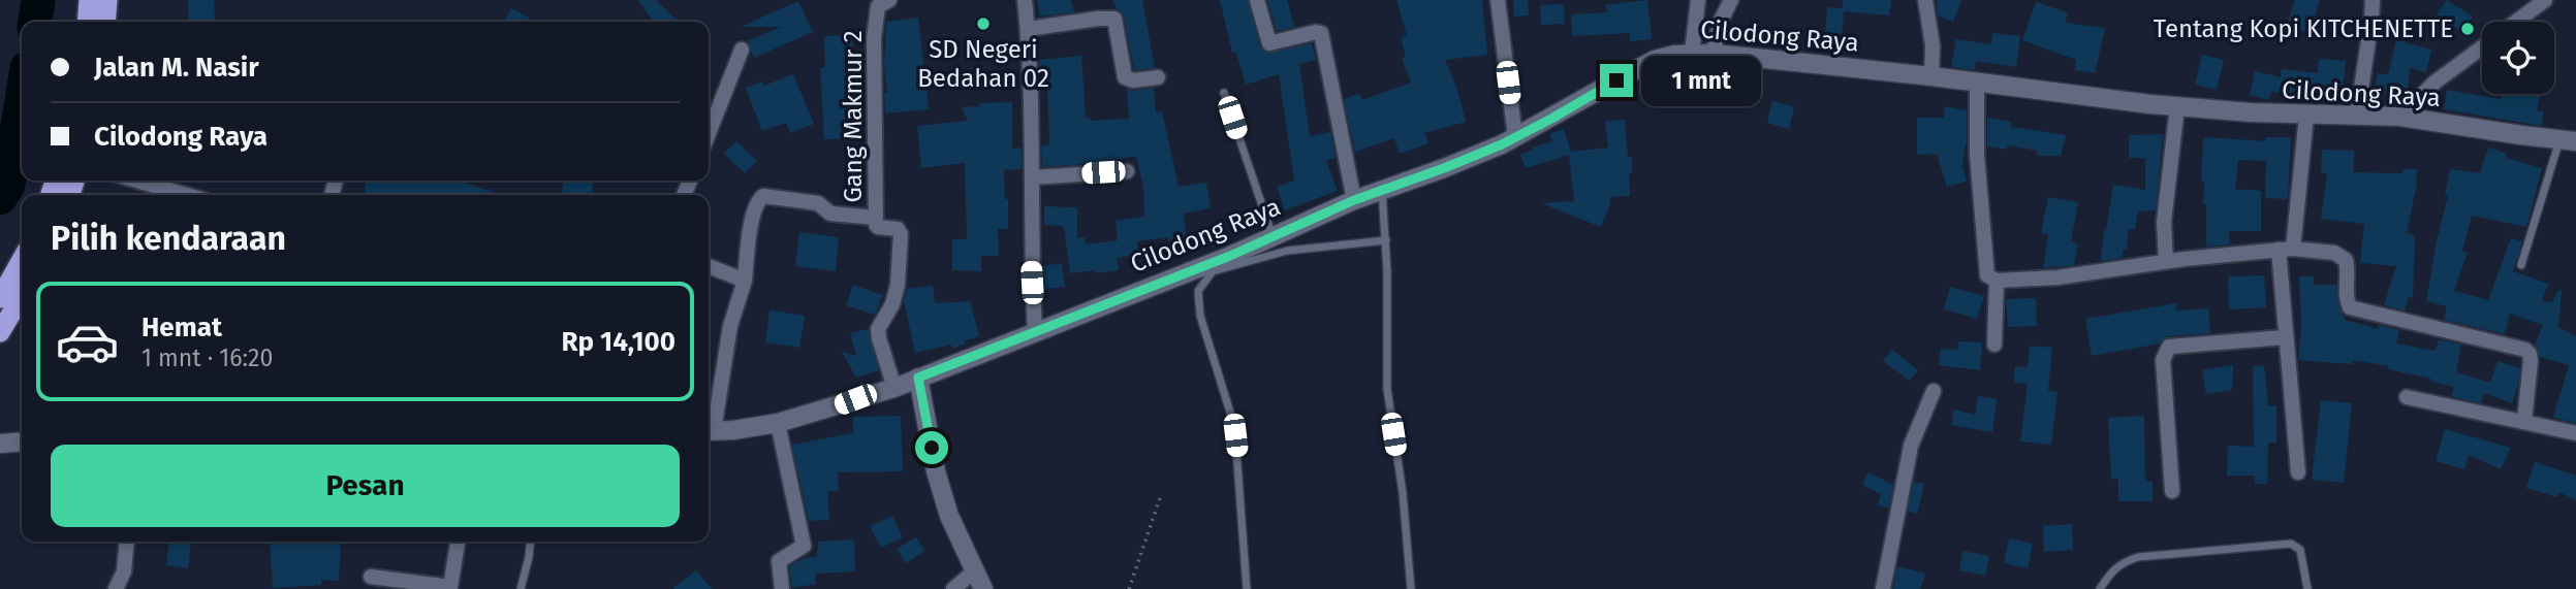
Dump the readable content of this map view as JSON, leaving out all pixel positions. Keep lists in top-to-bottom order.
{
  "streets": {
    "street": ["Cilodong Raya", "Gang Makmur 2"]
  },
  "crossings": [
    ["Cilodong Raya", "Gang Makmur 2"]
  ],
  "places": ["SD Negeri Bedahan 02", "Tentang Kopi KITCHENETTE"],
  "page": {
    "banner": ["Jalan M. Nasir", "Cilodong Raya"],
    "bubble": "1 mnt",
    "heading": "Pilih kendaraan",
    "list": [
      {
        "name": "Hemat",
        "note": "1 mnt · 16:20",
        "value": "Rp 14,100"
      }
    ],
    "buttons": "Pesan"
  }
}
